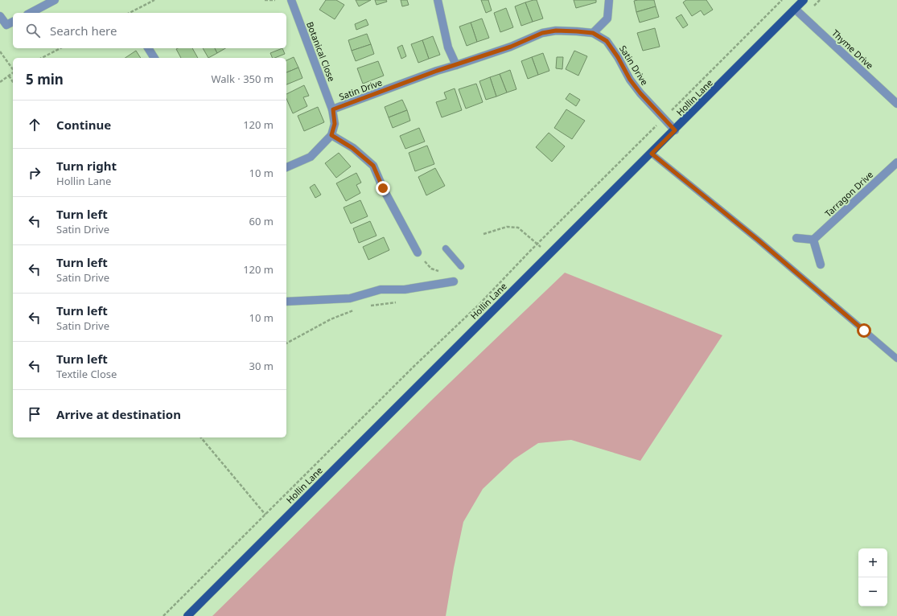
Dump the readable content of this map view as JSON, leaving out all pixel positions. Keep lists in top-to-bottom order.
{
  "streets": {
    "main road": ["Hollin Lane"],
    "street": [
      "Thyme Drive",
      "Botanical Close",
      "Satin Drive",
      "Tarragon Drive"
    ]
  },
  "crossings": [
    ["Thyme Drive", "Hollin Lane"],
    ["Botanical Close", "Satin Drive"],
    ["Satin Drive", "Hollin Lane"]
  ],
  "page": {
    "search": "Search here",
    "heading": ["5 min", "Walk · 350 m"],
    "list": [
      ["Continue", "120 m"],
      ["Turn right", "Hollin Lane", "10 m"],
      ["Turn left", "Satin Drive", "60 m"],
      ["Turn left", "Satin Drive", "120 m"],
      ["Turn left", "Satin Drive", "10 m"],
      ["Turn left", "Textile Close", "30 m"],
      "Arrive at destination"
    ],
    "map_buttons": ["+", "−"]
  }
}
